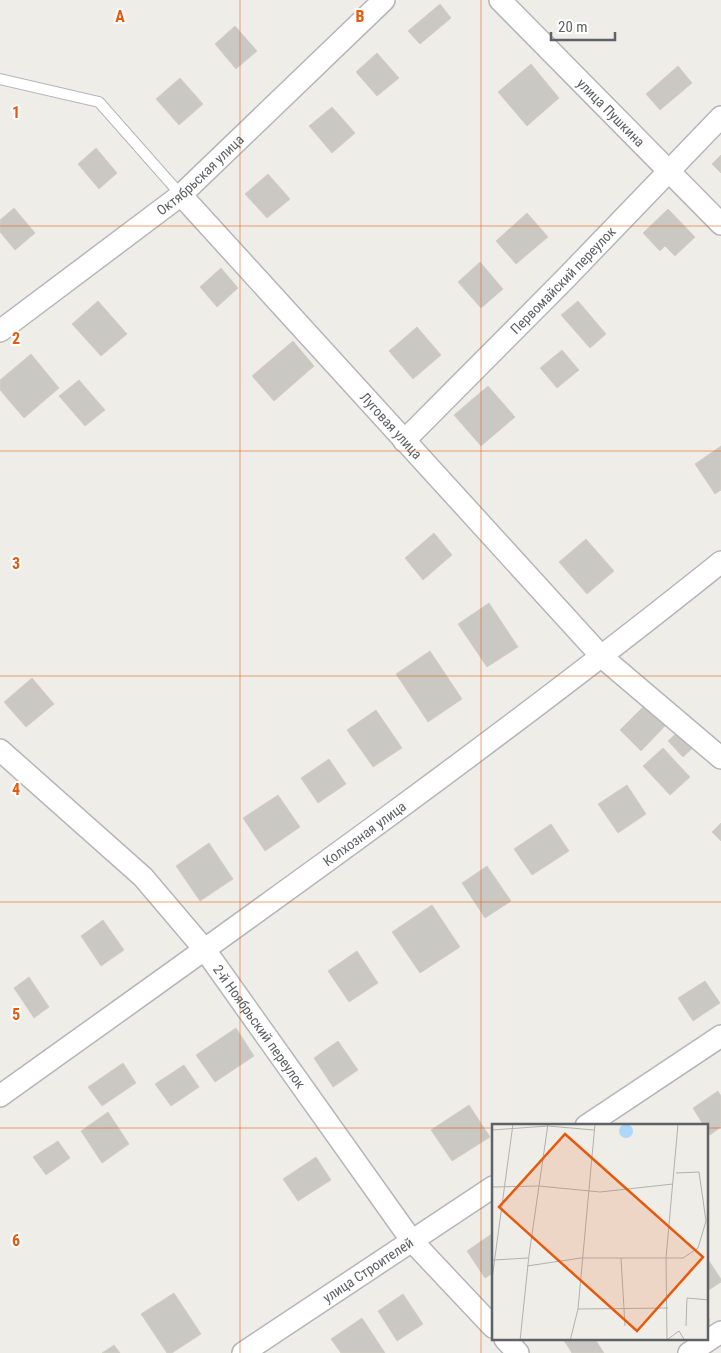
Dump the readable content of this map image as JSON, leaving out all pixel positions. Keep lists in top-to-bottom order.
{
  "streets": {
    "street": [
      "улица Пушкина",
      "Октябрьская улица",
      "Первомайский переулок",
      "Луговая улица",
      "Колхозная улица",
      "2-й Ноябрьский переулок",
      "улица Строителей"
    ]
  },
  "crossings": [
    ["улица Пушкина", "Первомайский переулок"],
    ["Октябрьская улица", "Луговая улица"],
    ["Первомайский переулок", "Луговая улица"],
    ["Луговая улица", "Колхозная улица"],
    ["Колхозная улица", "2-й Ноябрьский переулок"],
    ["2-й Ноябрьский переулок", "улица Строителей"]
  ],
  "scale_bar": "20 m",
  "grid": {
    "columns": ["A", "B"],
    "rows": [
      "1",
      "2",
      "3",
      "4",
      "5",
      "6"
    ]
  }
}
